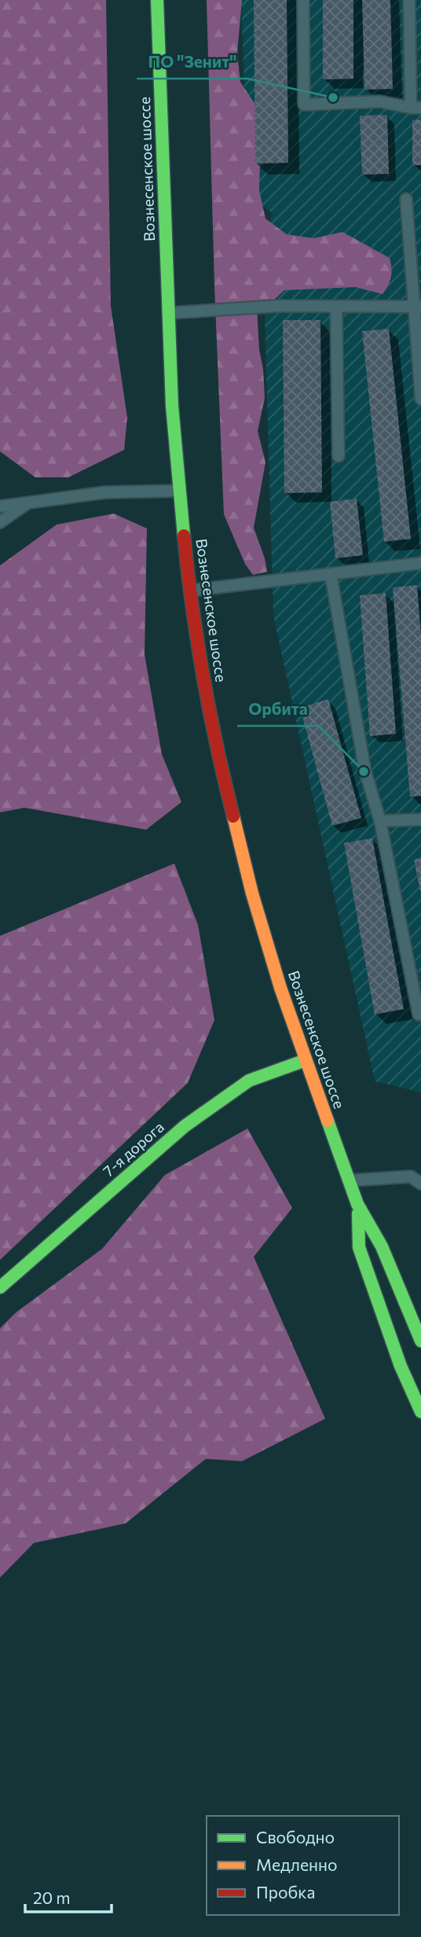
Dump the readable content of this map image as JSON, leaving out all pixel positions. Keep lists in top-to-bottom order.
{
  "streets": {
    "main road": ["Вознесенское шоссе", "7-я дорога"]
  },
  "crossings": [
    ["Вознесенское шоссе", "7-я дорога"]
  ],
  "places": ["ПО \"Зенит\"", "Орбита"],
  "legend": ["Свободно", "Медленно", "Пробка"],
  "scale_bar": "20 m"
}
